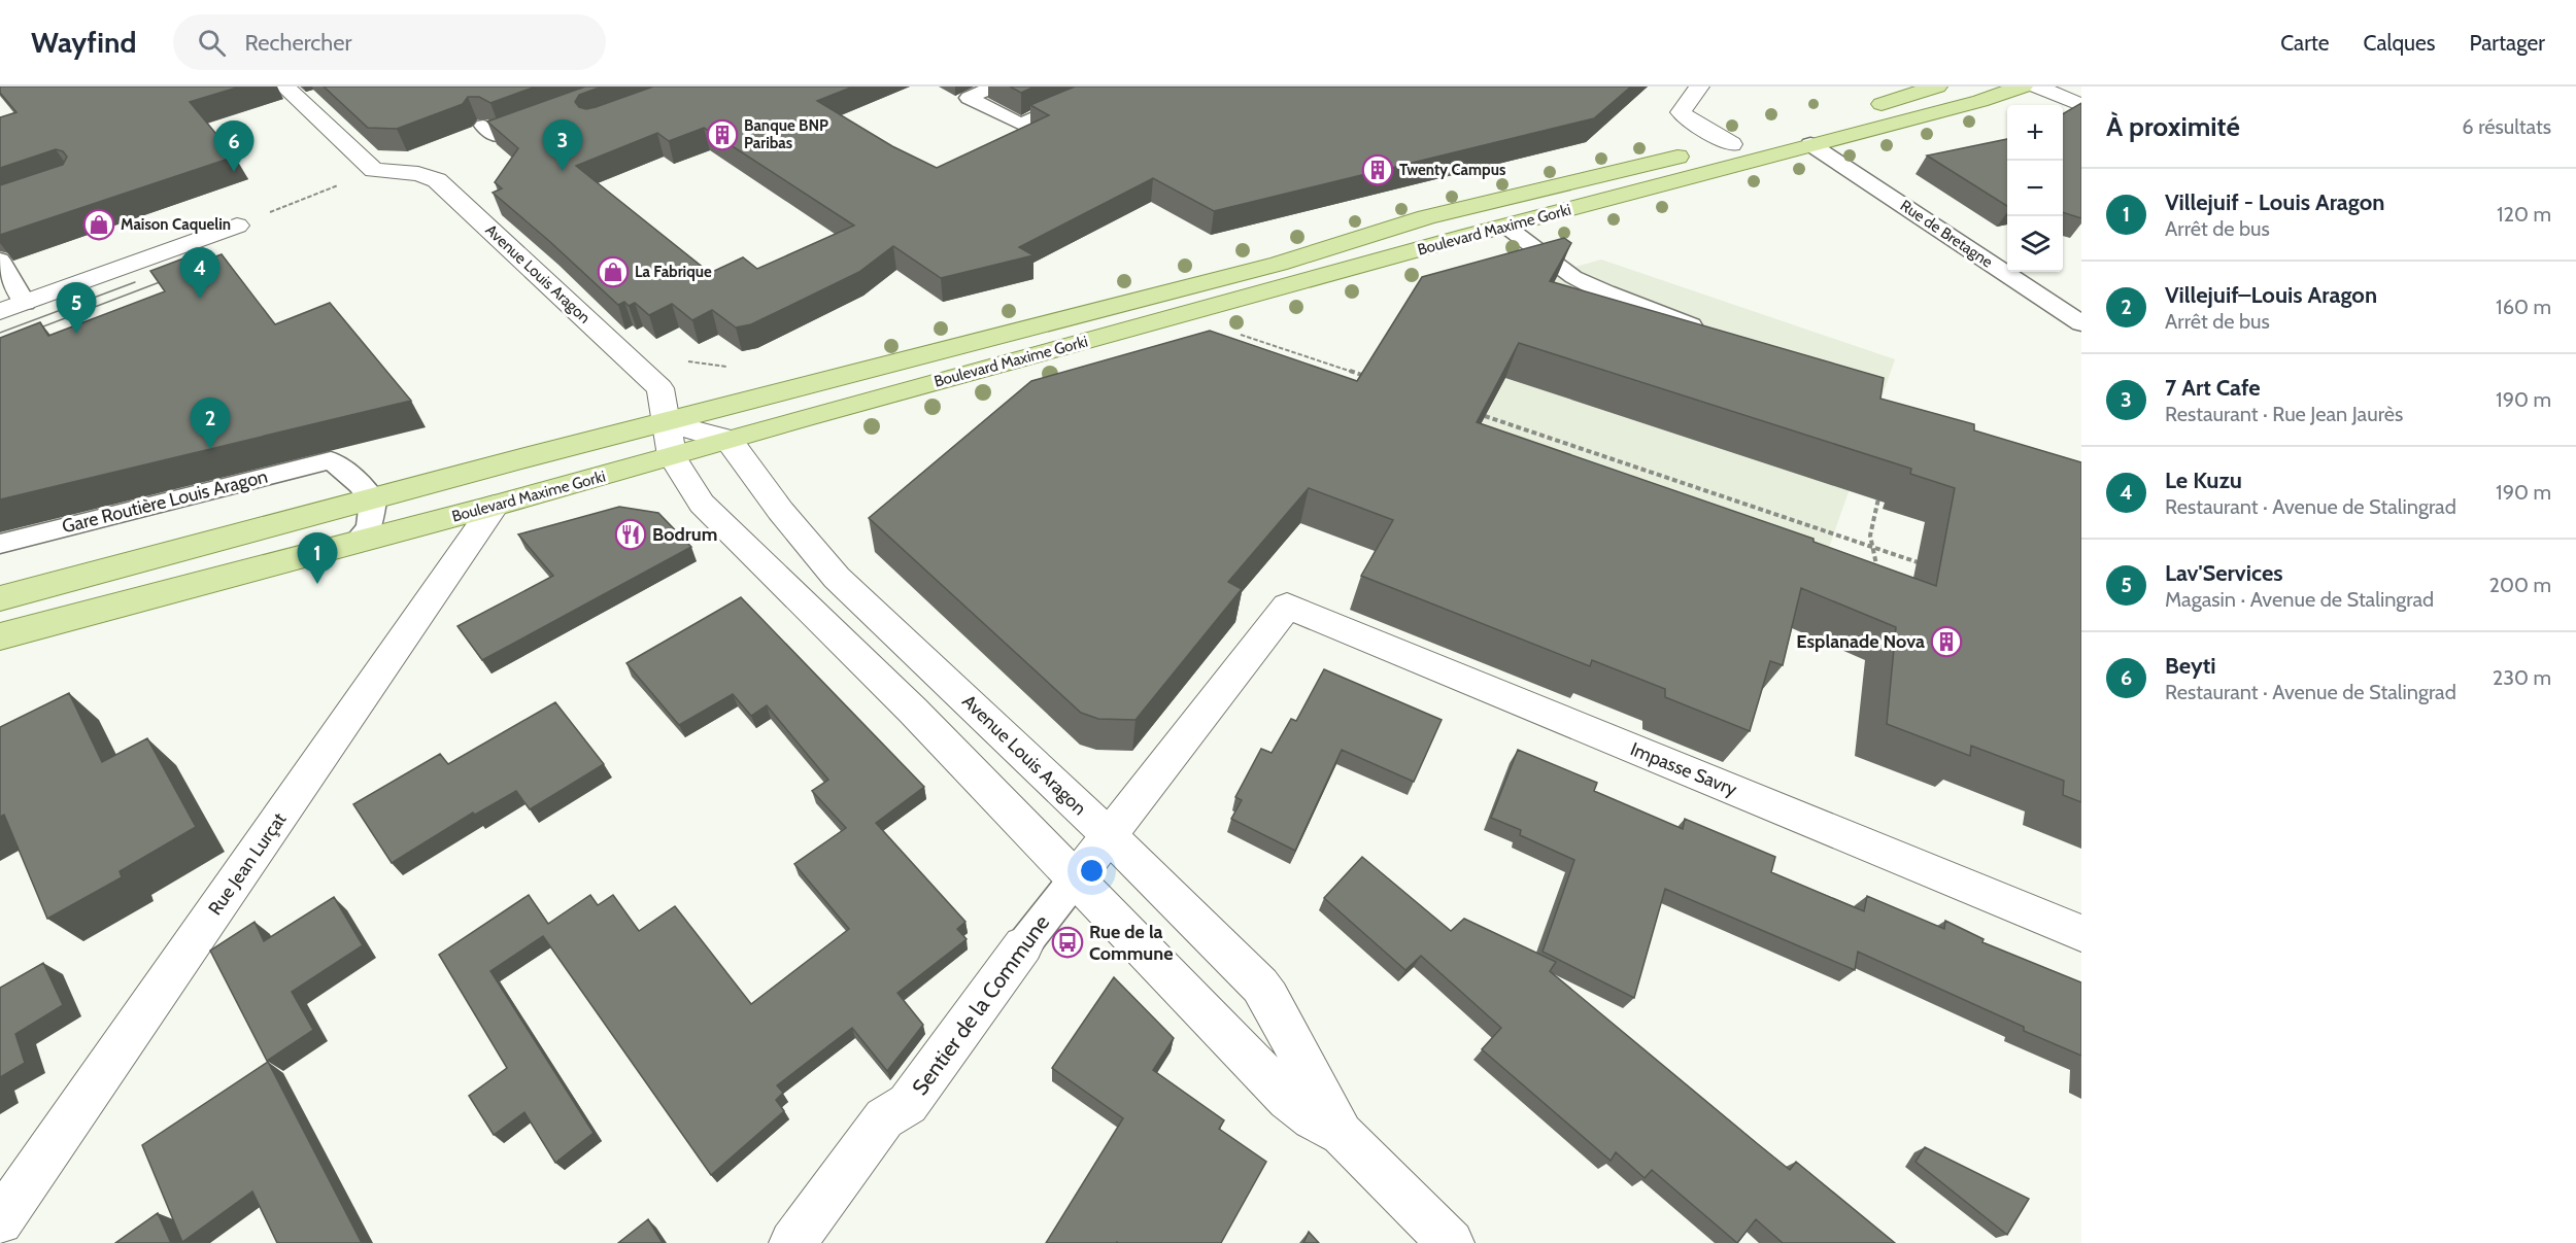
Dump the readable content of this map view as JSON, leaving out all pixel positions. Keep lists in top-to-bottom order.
{
  "streets": {
    "main road": [
      "Boulevard Maxime Gorki",
      "Avenue Louis Aragon",
      "Impasse Savry",
      "Rue Jean Lurçat",
      "Sentier de la Commune"
    ],
    "lane": ["Rue de Bretagne", "Gare Routière Louis Aragon"]
  },
  "crossings": [
    ["Boulevard Maxime Gorki", "Rue de Bretagne"],
    ["Boulevard Maxime Gorki", "Avenue Louis Aragon"],
    ["Boulevard Maxime Gorki", "Gare Routière Louis Aragon"],
    ["Boulevard Maxime Gorki", "Rue Jean Lurçat"],
    ["Avenue Louis Aragon", "Impasse Savry"],
    ["Avenue Louis Aragon", "Sentier de la Commune"]
  ],
  "places": {
    "building": ["Banque BNP Paribas", "Twenty Campus", "Esplanade Nova"],
    "shop": ["Maison Caquelin", "La Fabrique"],
    "restaurant": ["Bodrum"],
    "bus stop": ["Rue de la Commune"]
  },
  "page": {
    "header": "Wayfind",
    "search": "Rechercher",
    "nav": ["Carte", "Calques", "Partager"],
    "heading": ["À proximité", "6 résultats"],
    "map_buttons": ["+", "−"],
    "pins": [
      "3",
      "6",
      "4",
      "5",
      "2",
      "1"
    ],
    "list": [
      {
        "mark": "1",
        "name": "Villejuif - Louis Aragon",
        "note": "Arrêt de bus",
        "value": "120 m"
      },
      {
        "mark": "2",
        "name": "Villejuif–Louis Aragon",
        "note": "Arrêt de bus",
        "value": "160 m"
      },
      {
        "mark": "3",
        "name": "7 Art Cafe",
        "note": "Restaurant · Rue Jean Jaurès",
        "value": "190 m"
      },
      {
        "mark": "4",
        "name": "Le Kuzu",
        "note": "Restaurant · Avenue de Stalingrad",
        "value": "190 m"
      },
      {
        "mark": "5",
        "name": "Lav'Services",
        "note": "Magasin · Avenue de Stalingrad",
        "value": "200 m"
      },
      {
        "mark": "6",
        "name": "Beyti",
        "note": "Restaurant · Avenue de Stalingrad",
        "value": "230 m"
      }
    ]
  }
}
